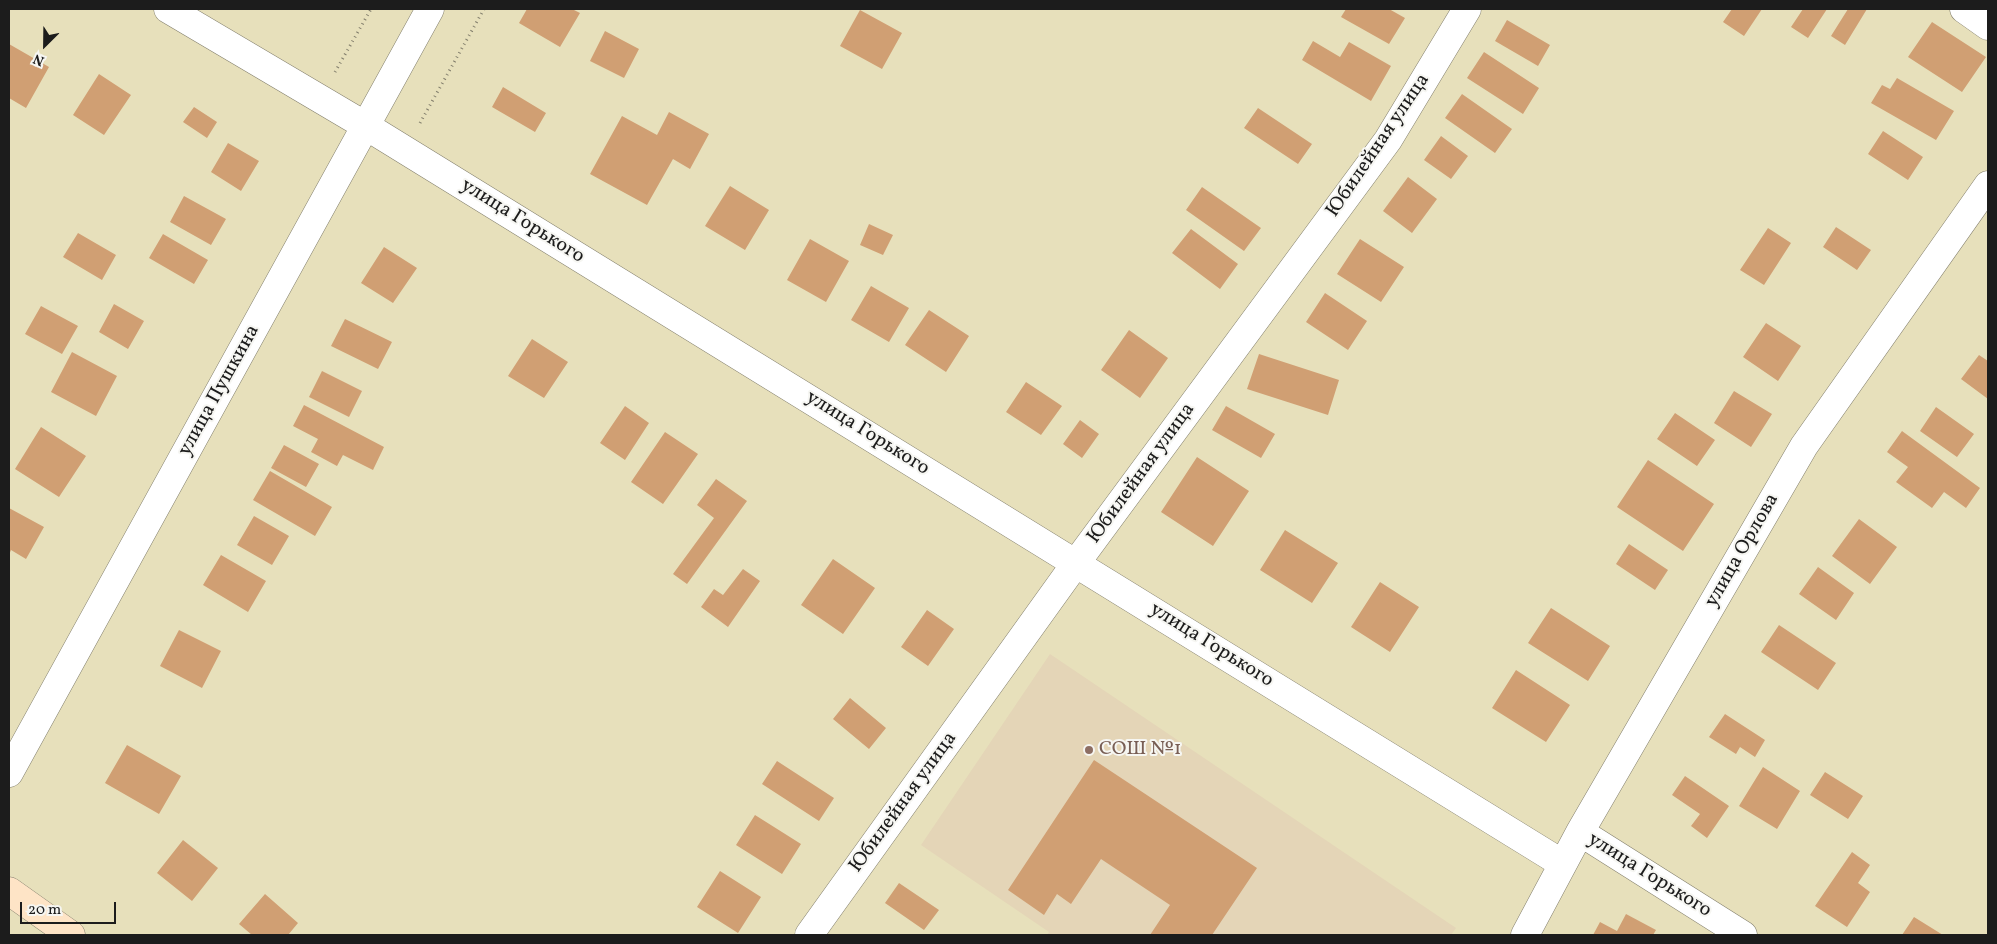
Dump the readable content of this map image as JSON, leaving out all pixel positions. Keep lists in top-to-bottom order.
{
  "streets": {
    "street": [
      "Юбилейная улица",
      "улица Горького",
      "улица Пушкина",
      "улица Орлова"
    ]
  },
  "crossings": [
    ["Юбилейная улица", "улица Горького"],
    ["улица Горького", "улица Пушкина"],
    ["улица Горького", "улица Орлова"]
  ],
  "places": ["СОШ №1"],
  "scale_bar": "20 m",
  "north": "bottom left"
}
